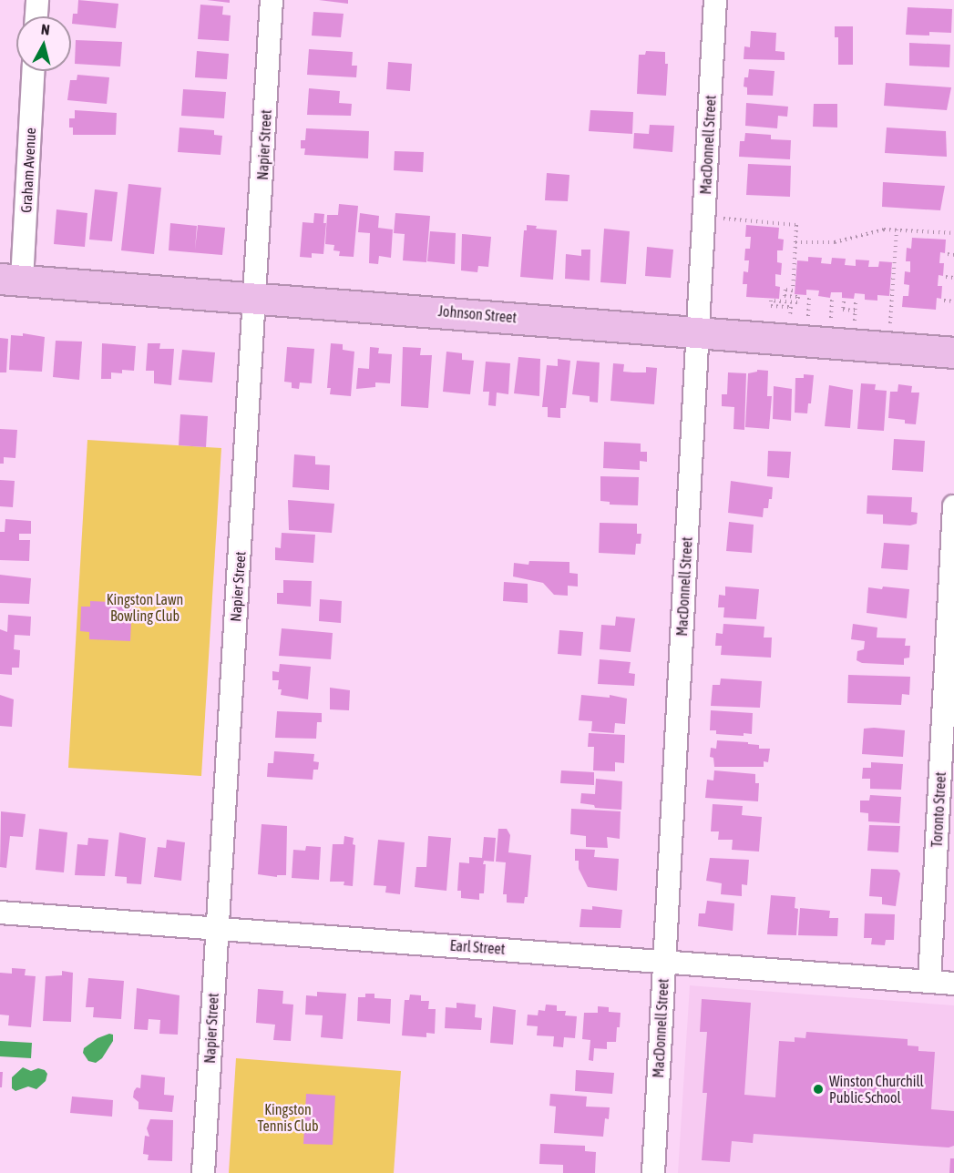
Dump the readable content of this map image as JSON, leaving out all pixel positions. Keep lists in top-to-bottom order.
{
  "streets": {
    "main road": ["Johnson Street"],
    "street": [
      "Napier Street",
      "MacDonnell Street",
      "Graham Avenue",
      "Toronto Street",
      "Earl Street"
    ]
  },
  "crossings": [
    ["Napier Street", "Johnson Street"],
    ["Napier Street", "Earl Street"],
    ["MacDonnell Street", "Johnson Street"],
    ["MacDonnell Street", "Earl Street"],
    ["Graham Avenue", "Johnson Street"],
    ["Toronto Street", "Earl Street"]
  ],
  "parks": ["Kingston Lawn Bowling Club", "Kingston Tennis Club"],
  "places": ["Winston Churchill Public School"],
  "north": "top"
}
